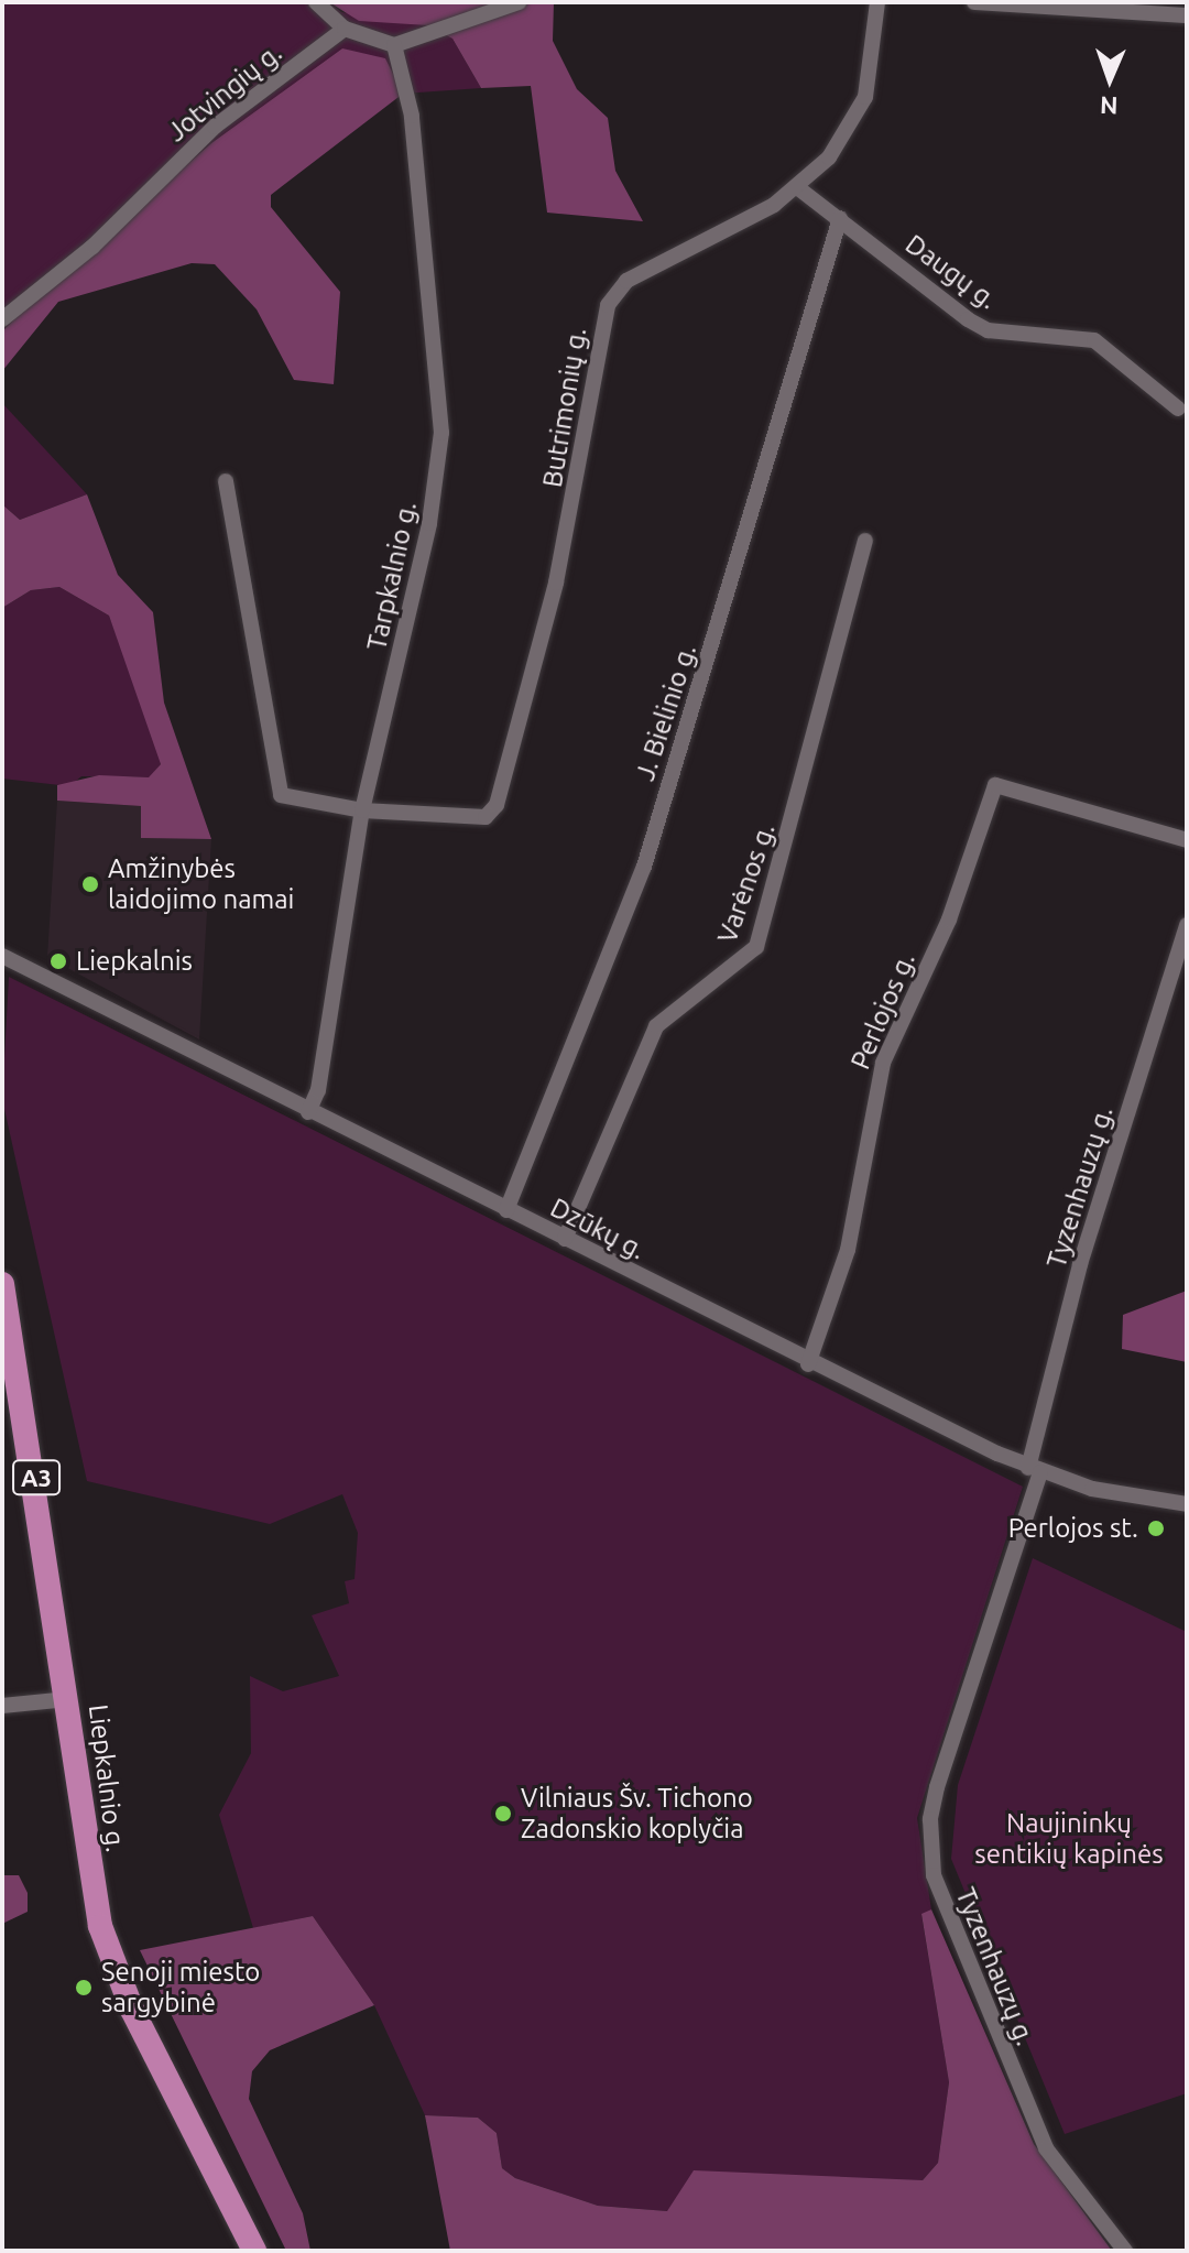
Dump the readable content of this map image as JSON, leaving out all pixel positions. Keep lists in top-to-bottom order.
{
  "streets": {
    "main road": ["A3", "Liepkalnio g."],
    "street": [
      "Jotvingių g.",
      "Daugų g.",
      "Butrimonių g.",
      "Tarpkalnio g.",
      "J. Bielinio g.",
      "Varėnos g.",
      "Perlojos g.",
      "Tyzenhauzų g.",
      "Dzūkų g."
    ]
  },
  "crossings": [
    ["Daugų g.", "Butrimonių g."],
    ["Daugų g.", "J. Bielinio g."],
    ["Butrimonių g.", "Tarpkalnio g."],
    ["Tarpkalnio g.", "Dzūkų g."],
    ["J. Bielinio g.", "Dzūkų g."],
    ["Varėnos g.", "Dzūkų g."],
    ["Perlojos g.", "Dzūkų g."],
    ["Tyzenhauzų g.", "Dzūkų g."]
  ],
  "parks": ["Naujininkų sentikių kapinės"],
  "places": [
    "Amžinybės laidojimo namai",
    "Liepkalnis",
    "Perlojos st.",
    "Vilniaus Šv. Tichono Zadonskio koplyčia",
    "Senoji miesto sargybinė"
  ],
  "north": "bottom"
}
